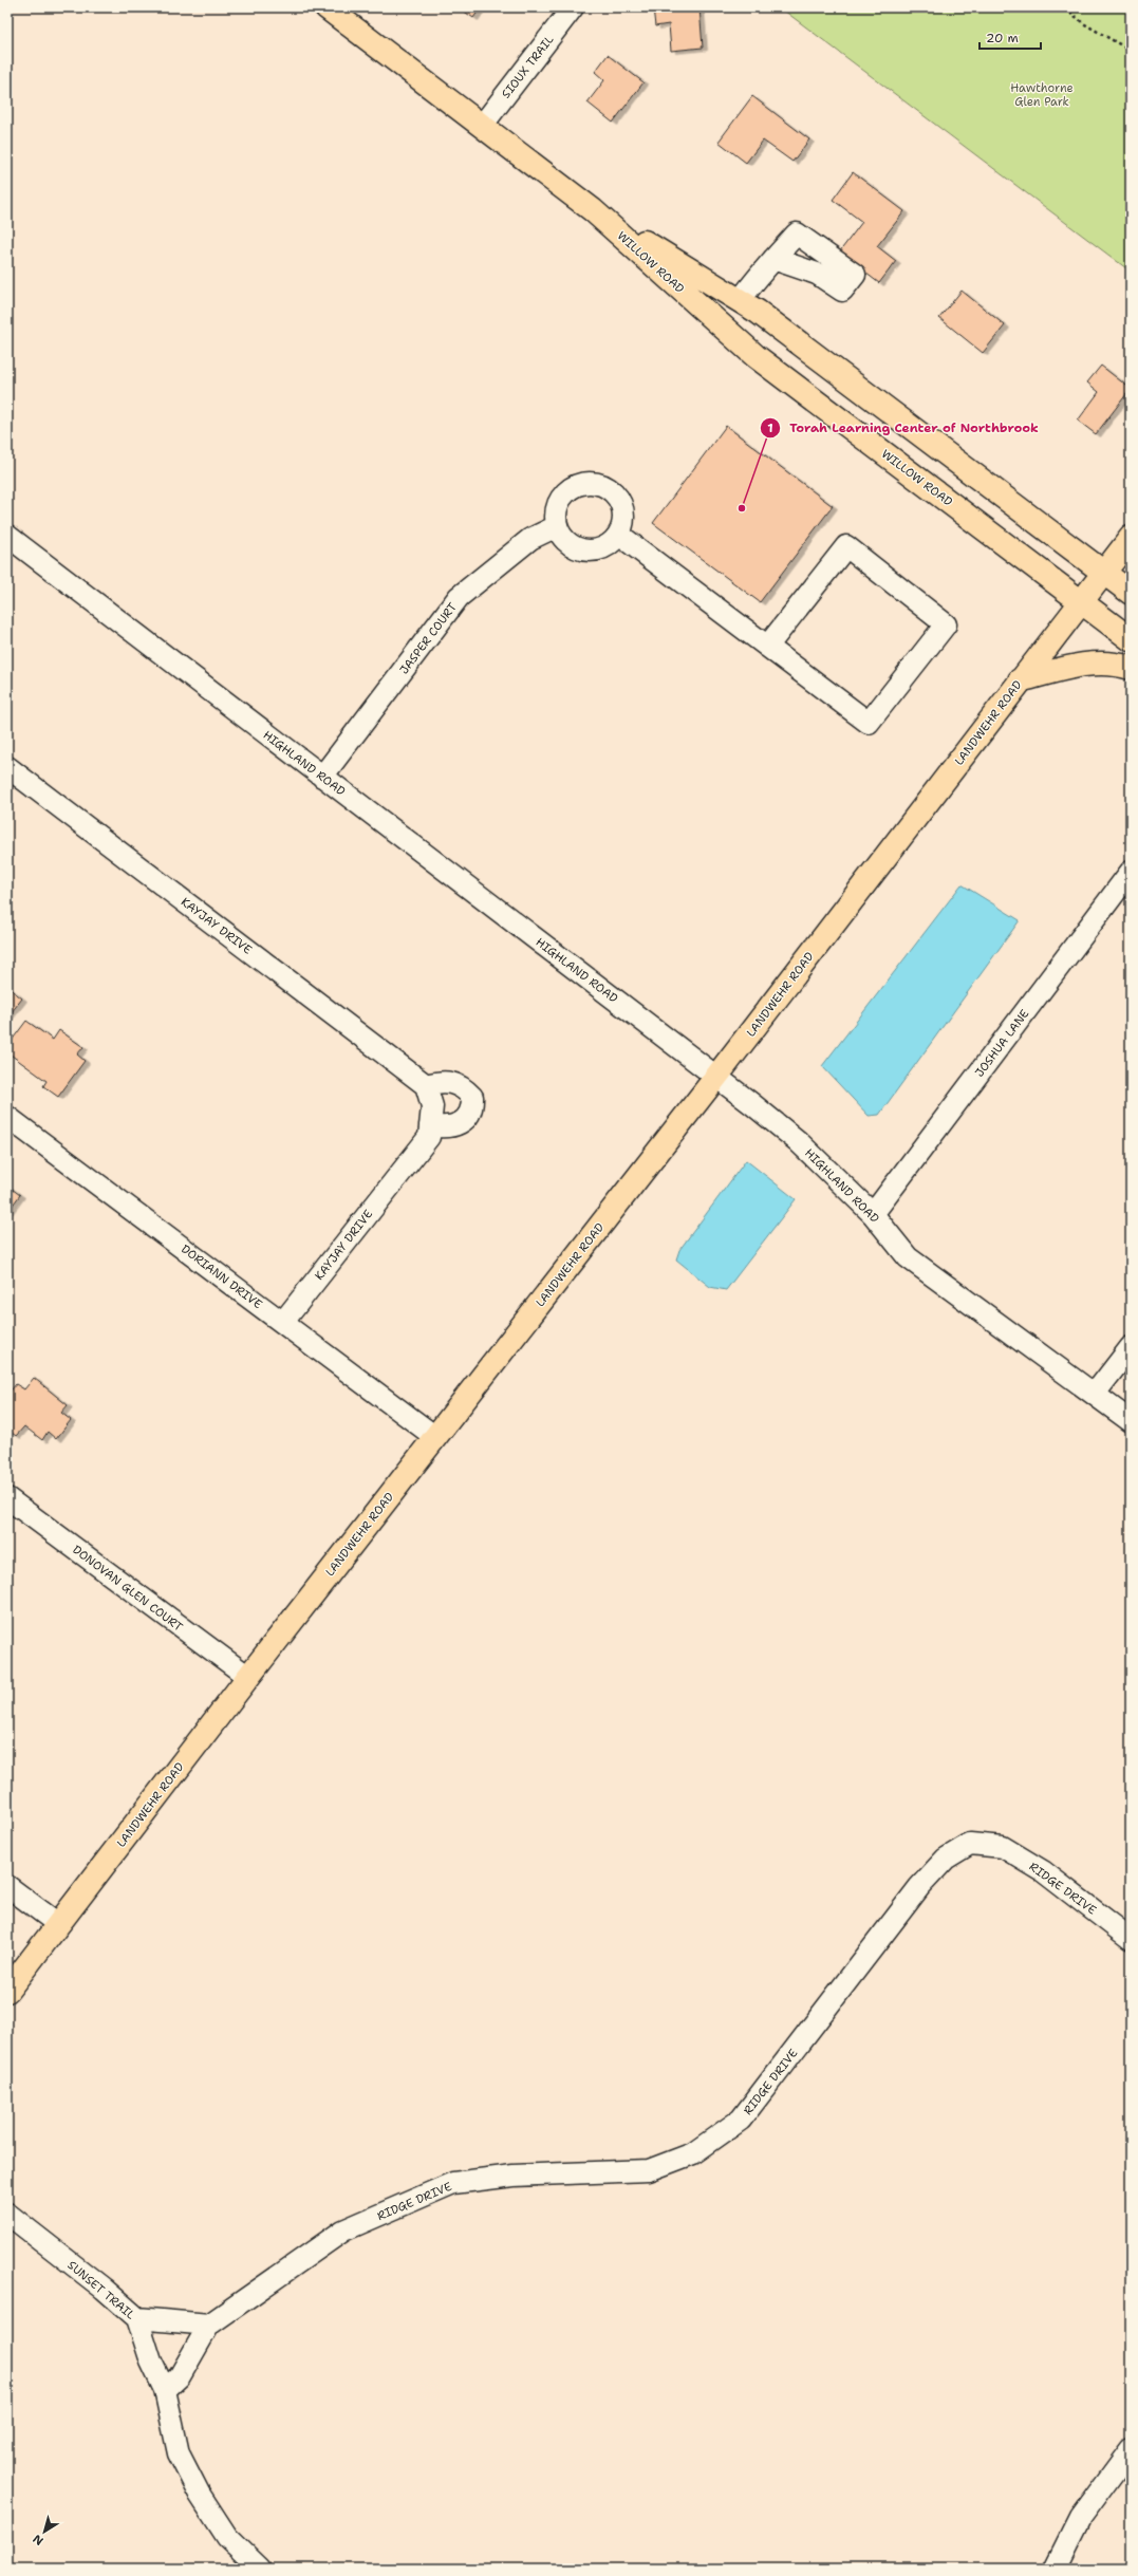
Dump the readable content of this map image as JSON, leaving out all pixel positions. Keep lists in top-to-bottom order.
{
  "streets": {
    "main road": ["WILLOW ROAD", "LANDWEHR ROAD"],
    "street": [
      "SIOUX TRAIL",
      "JASPER COURT",
      "HIGHLAND ROAD",
      "KAYJAY DRIVE",
      "JOSHUA LANE",
      "DORIANN DRIVE",
      "DONOVAN GLEN COURT",
      "RIDGE DRIVE",
      "SUNSET TRAIL"
    ]
  },
  "crossings": [
    ["SIOUX TRAIL", "WILLOW ROAD"],
    ["WILLOW ROAD", "LANDWEHR ROAD"],
    ["JASPER COURT", "HIGHLAND ROAD"],
    ["LANDWEHR ROAD", "HIGHLAND ROAD"],
    ["LANDWEHR ROAD", "DORIANN DRIVE"],
    ["LANDWEHR ROAD", "DONOVAN GLEN COURT"],
    ["HIGHLAND ROAD", "JOSHUA LANE"],
    ["KAYJAY DRIVE", "DORIANN DRIVE"]
  ],
  "parks": ["Hawthorne Glen Park"],
  "places": ["Torah Learning Center of Northbrook"],
  "scale_bar": "20 m",
  "north": "bottom left"
}
